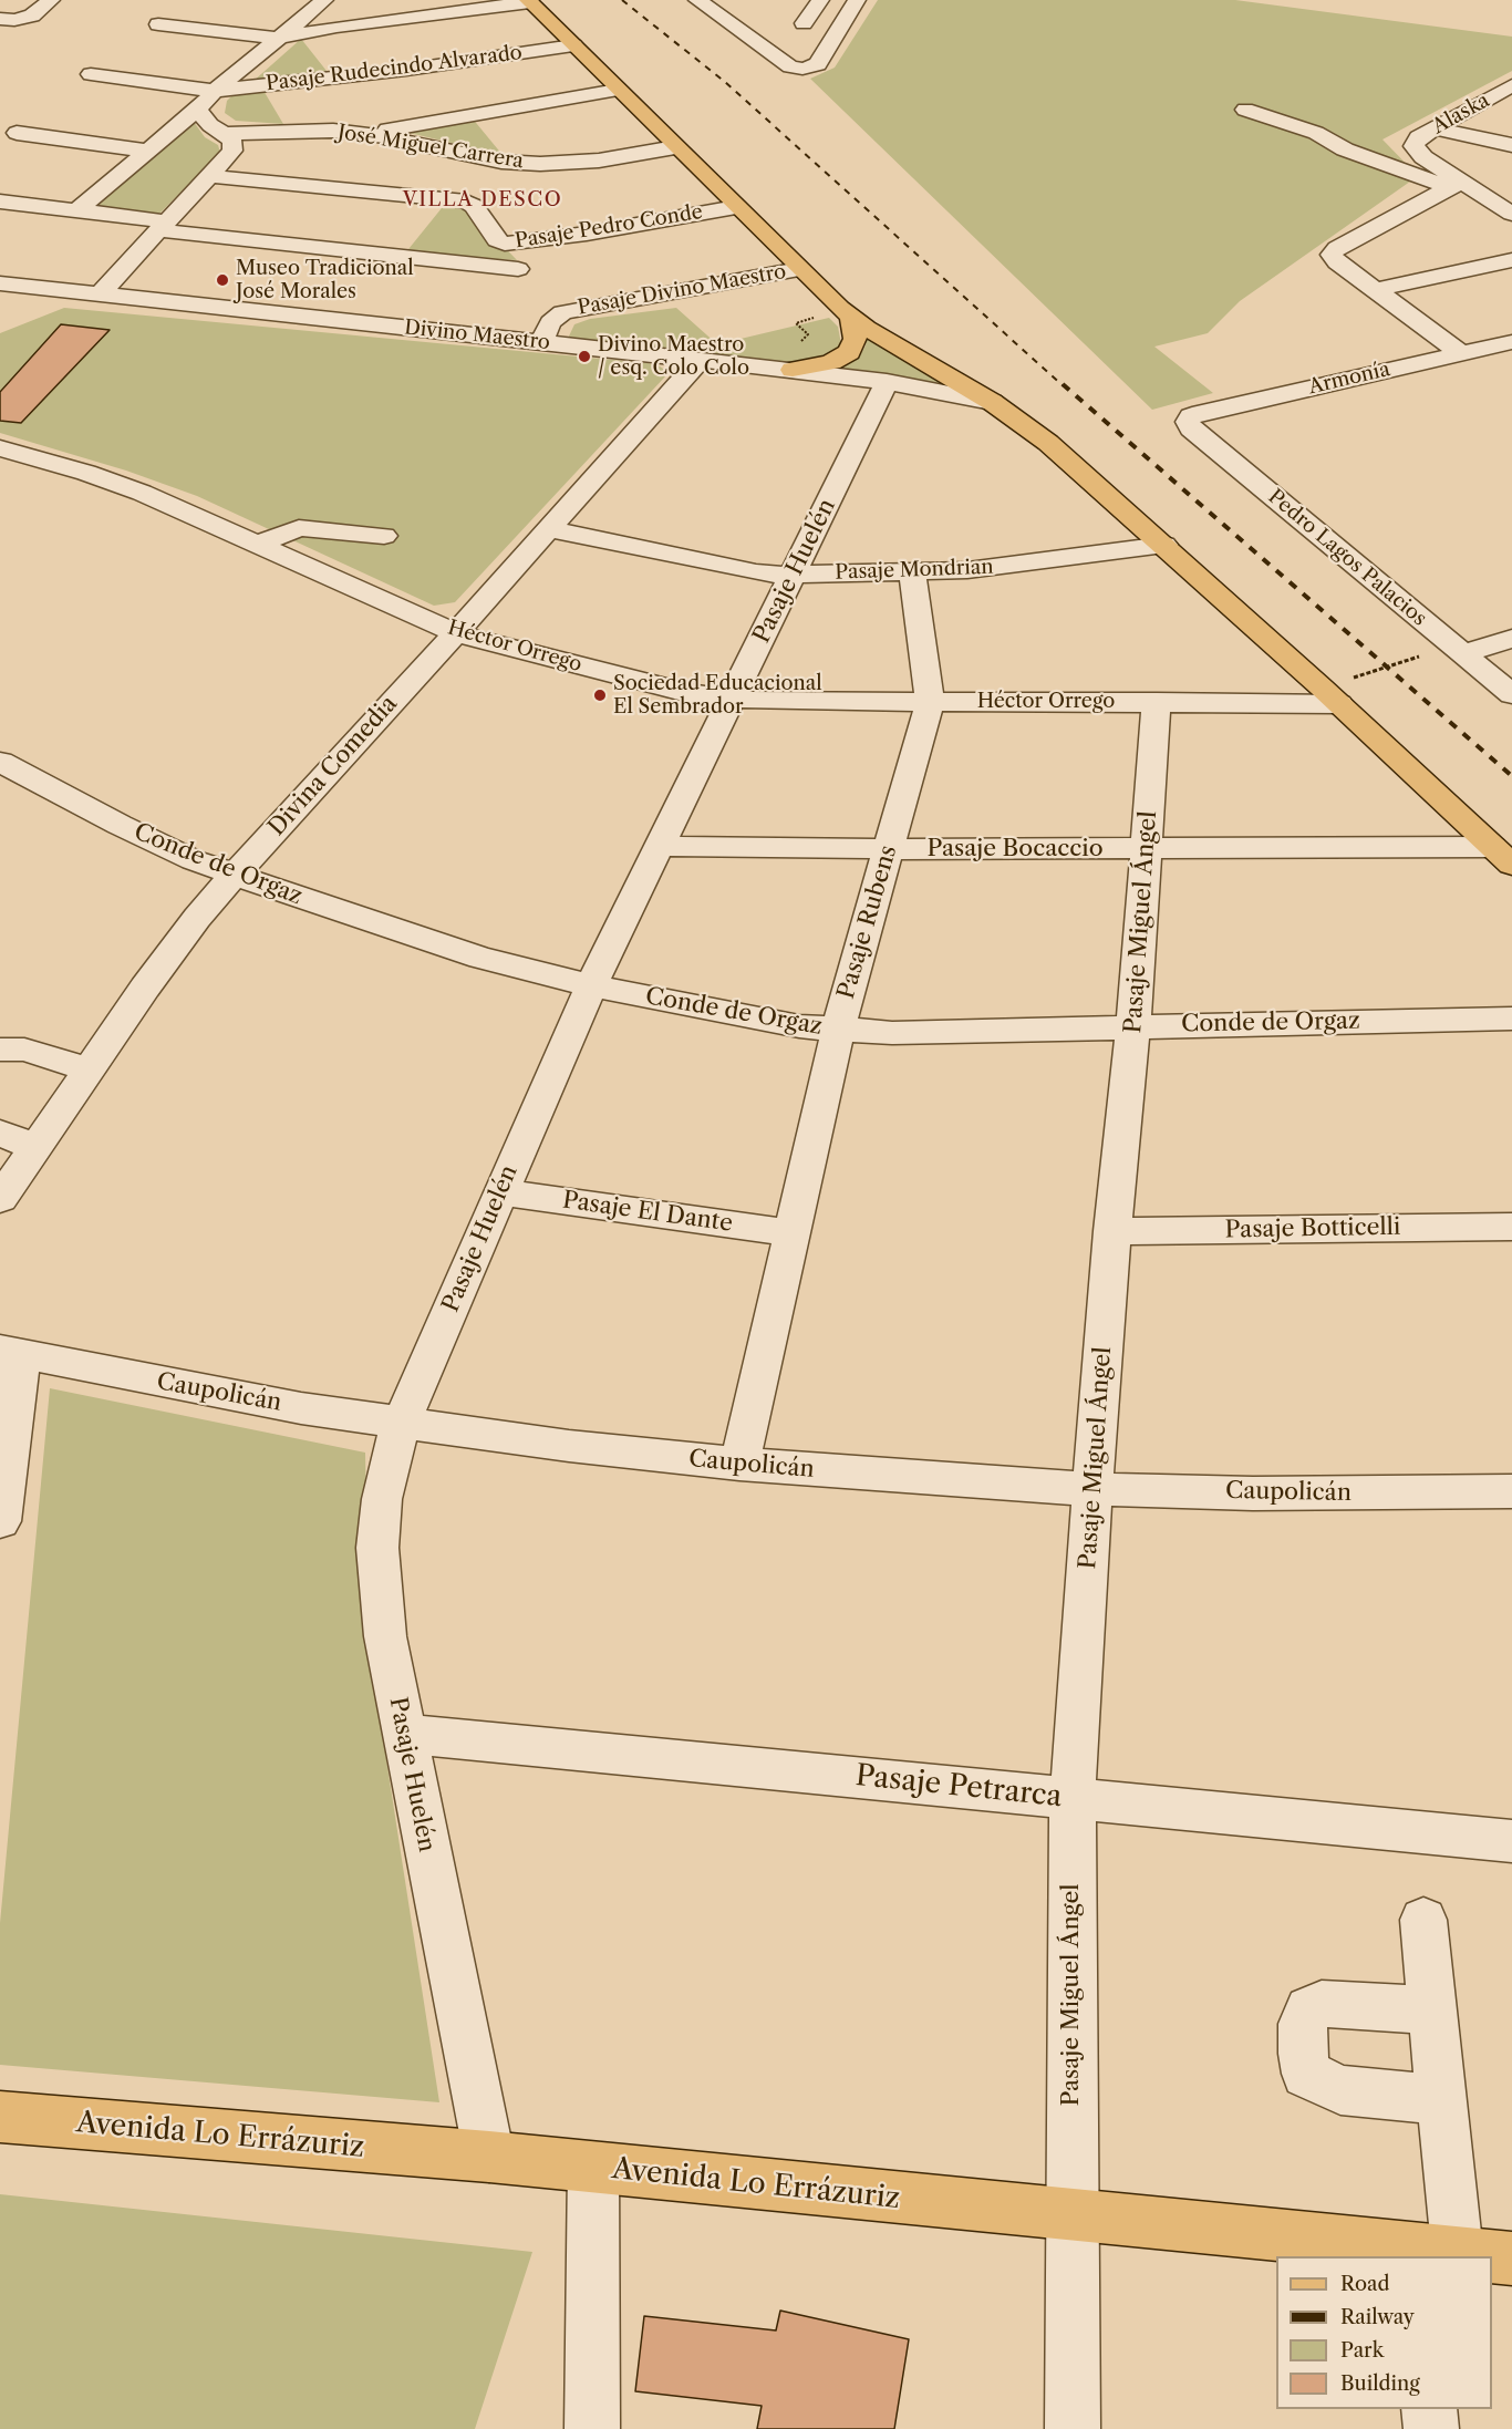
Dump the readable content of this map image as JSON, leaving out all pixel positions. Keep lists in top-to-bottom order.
{
  "streets": {
    "main road": ["Avenida Lo Errázuriz"],
    "street": [
      "Pasaje Rudecindo Alvarado",
      "Alaska",
      "José Miguel Carrera",
      "Pasaje Pedro Conde",
      "Pasaje Divino Maestro",
      "Divino Maestro",
      "Armonía",
      "Pedro Lagos Palacios",
      "Pasaje Mondrian",
      "Pasaje Huelén",
      "Héctor Orrego",
      "Divina Comedia",
      "Pasaje Bocaccio",
      "Conde de Orgaz",
      "Pasaje Rubens",
      "Pasaje Miguel Ángel",
      "Pasaje El Dante",
      "Pasaje Botticelli",
      "Caupolicán",
      "Pasaje Petrarca"
    ]
  },
  "crossings": [
    ["Pasaje Divino Maestro", "Divino Maestro"],
    ["Divino Maestro", "Pasaje Huelén"],
    ["Divino Maestro", "Divina Comedia"],
    ["Armonía", "Pedro Lagos Palacios"],
    ["Pasaje Mondrian", "Pasaje Huelén"],
    ["Pasaje Mondrian", "Divina Comedia"],
    ["Pasaje Mondrian", "Pasaje Rubens"],
    ["Pasaje Huelén", "Héctor Orrego"],
    ["Pasaje Huelén", "Pasaje Bocaccio"],
    ["Pasaje Huelén", "Conde de Orgaz"],
    ["Pasaje Huelén", "Pasaje El Dante"],
    ["Pasaje Huelén", "Caupolicán"],
    ["Pasaje Huelén", "Pasaje Petrarca"],
    ["Pasaje Huelén", "Avenida Lo Errázuriz"],
    ["Héctor Orrego", "Divina Comedia"],
    ["Héctor Orrego", "Pasaje Rubens"],
    ["Héctor Orrego", "Pasaje Miguel Ángel"],
    ["Divina Comedia", "Conde de Orgaz"],
    ["Pasaje Bocaccio", "Pasaje Rubens"],
    ["Pasaje Bocaccio", "Pasaje Miguel Ángel"],
    ["Conde de Orgaz", "Pasaje Rubens"],
    ["Conde de Orgaz", "Pasaje Miguel Ángel"],
    ["Pasaje Rubens", "Pasaje El Dante"],
    ["Pasaje Rubens", "Caupolicán"],
    ["Pasaje Miguel Ángel", "Pasaje Botticelli"],
    ["Pasaje Miguel Ángel", "Caupolicán"],
    ["Pasaje Miguel Ángel", "Pasaje Petrarca"],
    ["Pasaje Miguel Ángel", "Avenida Lo Errázuriz"]
  ],
  "districts": ["VILLA DESCO"],
  "places": ["Museo Tradicional José Morales", "Divino Maestro / esq. Colo Colo", "Sociedad Educacional El Sembrador"],
  "legend": [
    "Road",
    "Railway",
    "Park",
    "Building"
  ]
}
